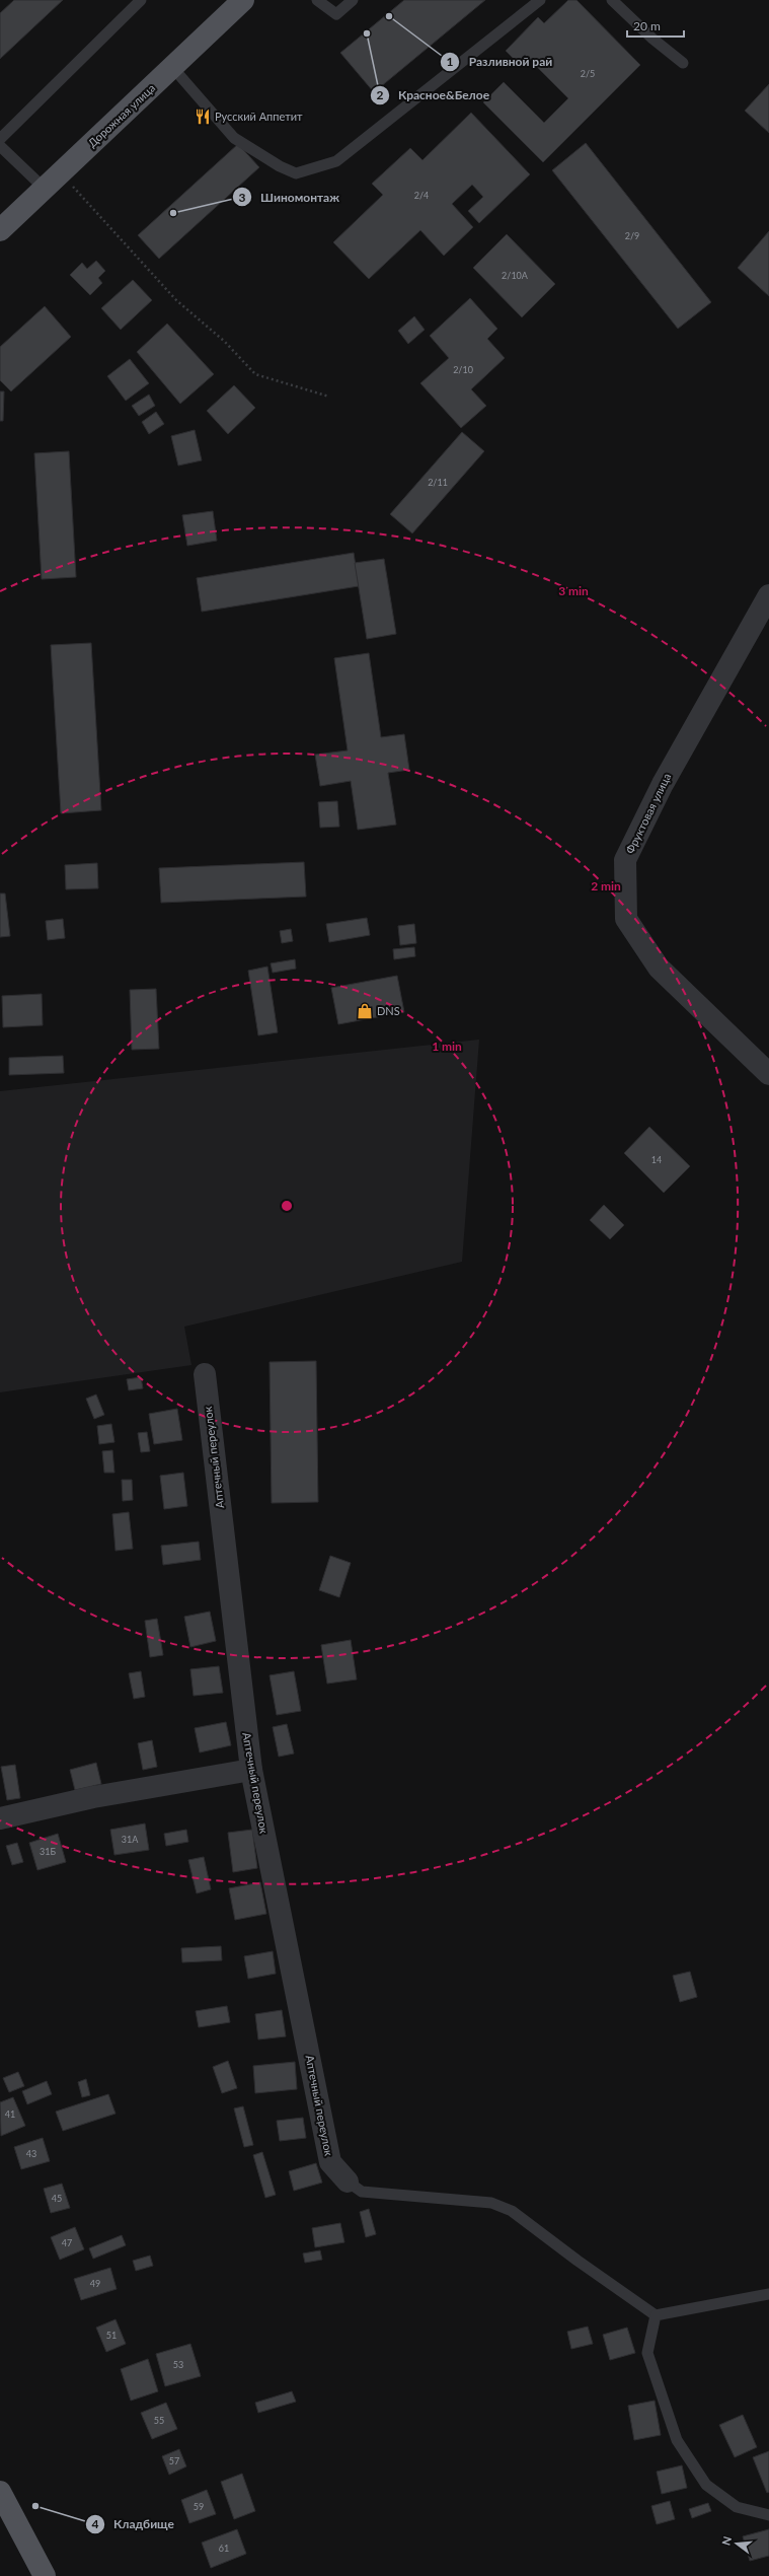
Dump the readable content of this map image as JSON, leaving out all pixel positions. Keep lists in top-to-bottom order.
{
  "streets": {
    "main road": ["Дорожная улица"],
    "street": ["Фруктовая улица", "Аптечный переулок"]
  },
  "places": {
    "other": [
      "Разливной рай",
      "Красное&Белое",
      "Шиномонтаж",
      "Кладбище"
    ],
    "restaurant": ["Русский Аппетит"],
    "shop": ["DNS"]
  },
  "house_numbers": [
    "2/5",
    "2/4",
    "2/9",
    "2/10А",
    "2/10",
    "2/11",
    "14",
    "31А",
    "31Б",
    "41",
    "43",
    "45",
    "47",
    "49",
    "51",
    "53",
    "55",
    "57",
    "59",
    "61"
  ],
  "scale_bar": "20 m",
  "north": "left",
  "rings": ["3 min", "2 min", "1 min"]
}
